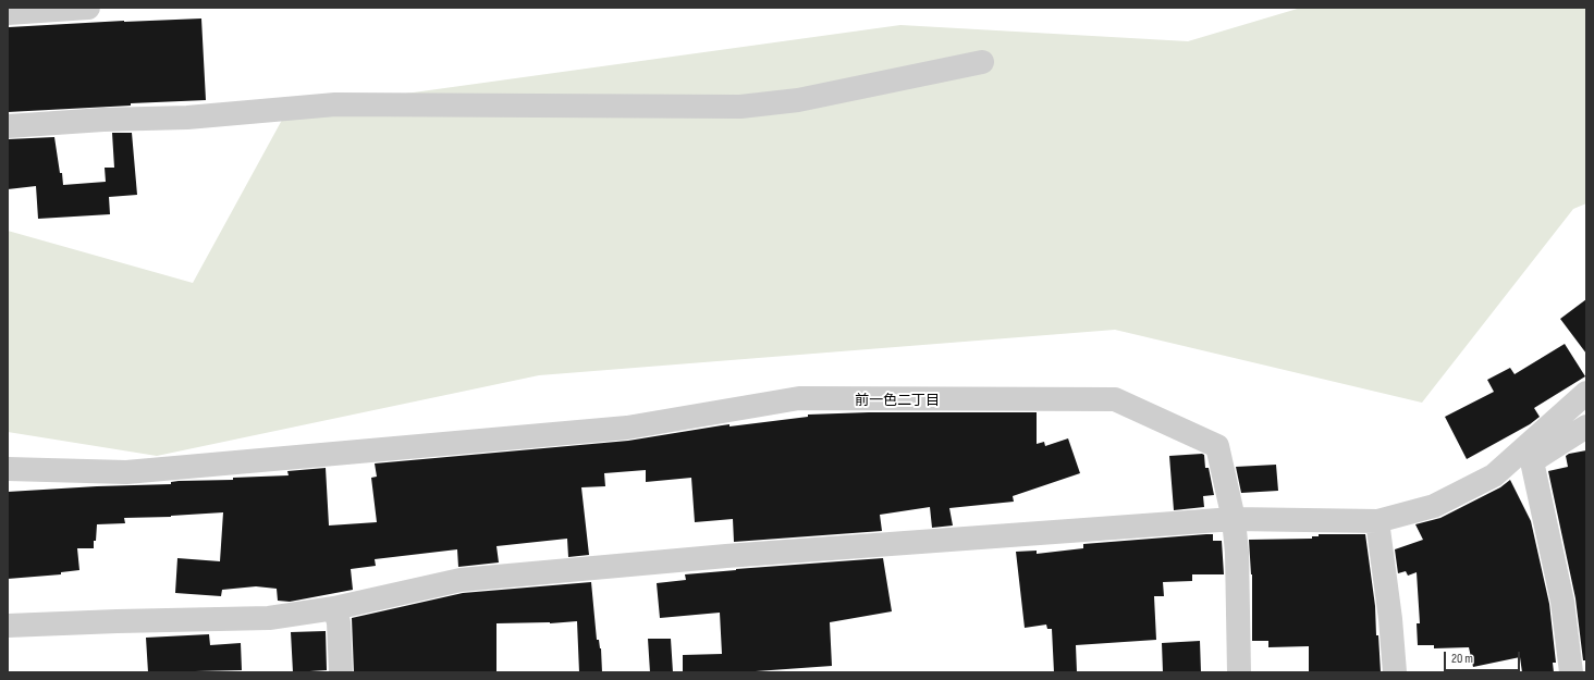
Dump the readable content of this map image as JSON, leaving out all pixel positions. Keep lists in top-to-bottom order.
{
  "districts": ["前一色二丁目"],
  "scale_bar": "20 m"
}
